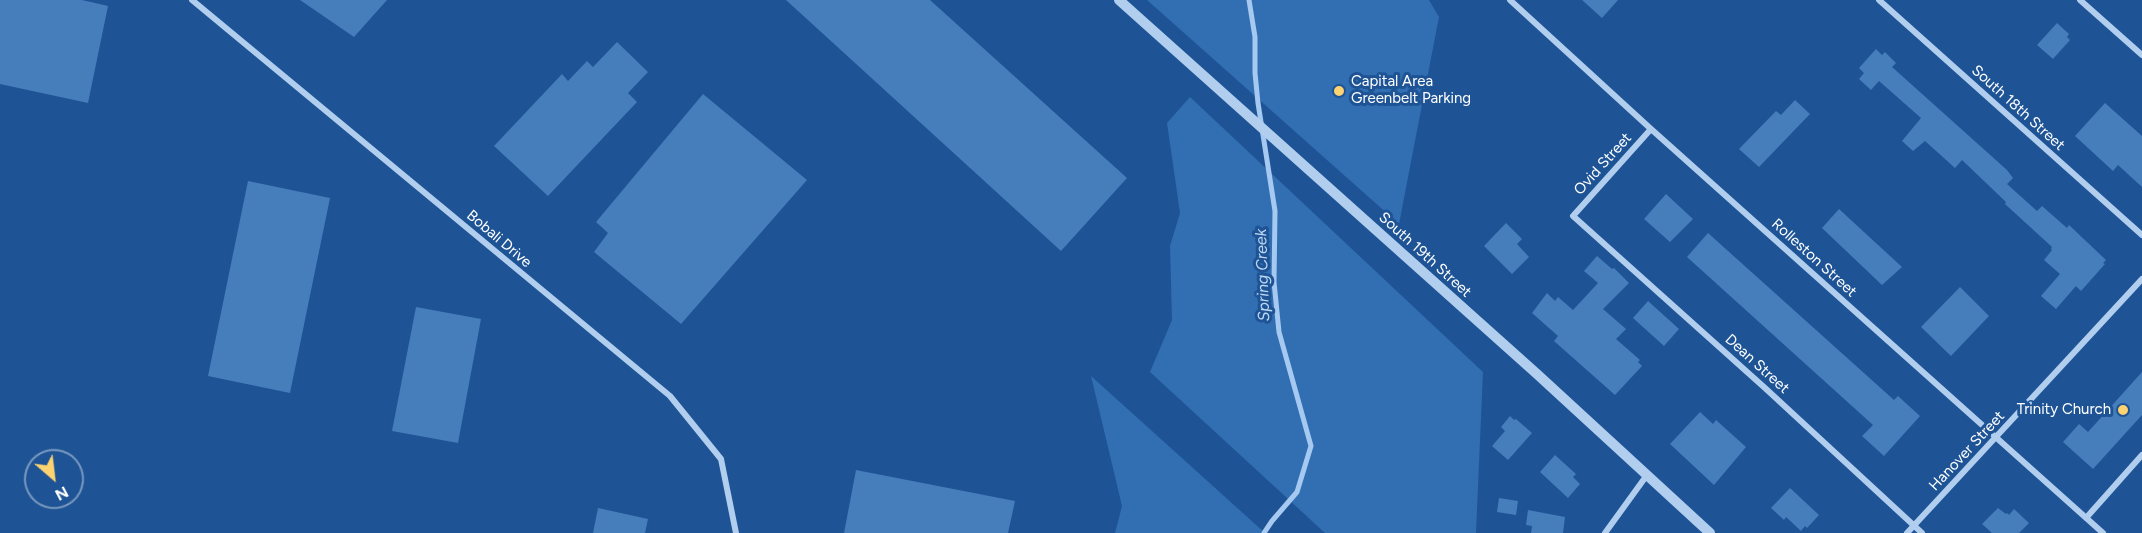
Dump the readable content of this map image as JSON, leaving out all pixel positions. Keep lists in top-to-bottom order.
{
  "streets": {
    "street": [
      "South 18th Street",
      "Ovid Street",
      "Bobali Drive",
      "South 19th Street",
      "Rolleston Street",
      "Dean Street",
      "Hanover Street"
    ]
  },
  "crossings": [
    ["Ovid Street", "Rolleston Street"],
    ["Ovid Street", "Dean Street"],
    ["Rolleston Street", "Hanover Street"],
    ["Dean Street", "Hanover Street"]
  ],
  "water": ["Spring Creek"],
  "places": ["Capital Area Greenbelt Parking", "Trinity Church"],
  "north": "bottom right"
}
